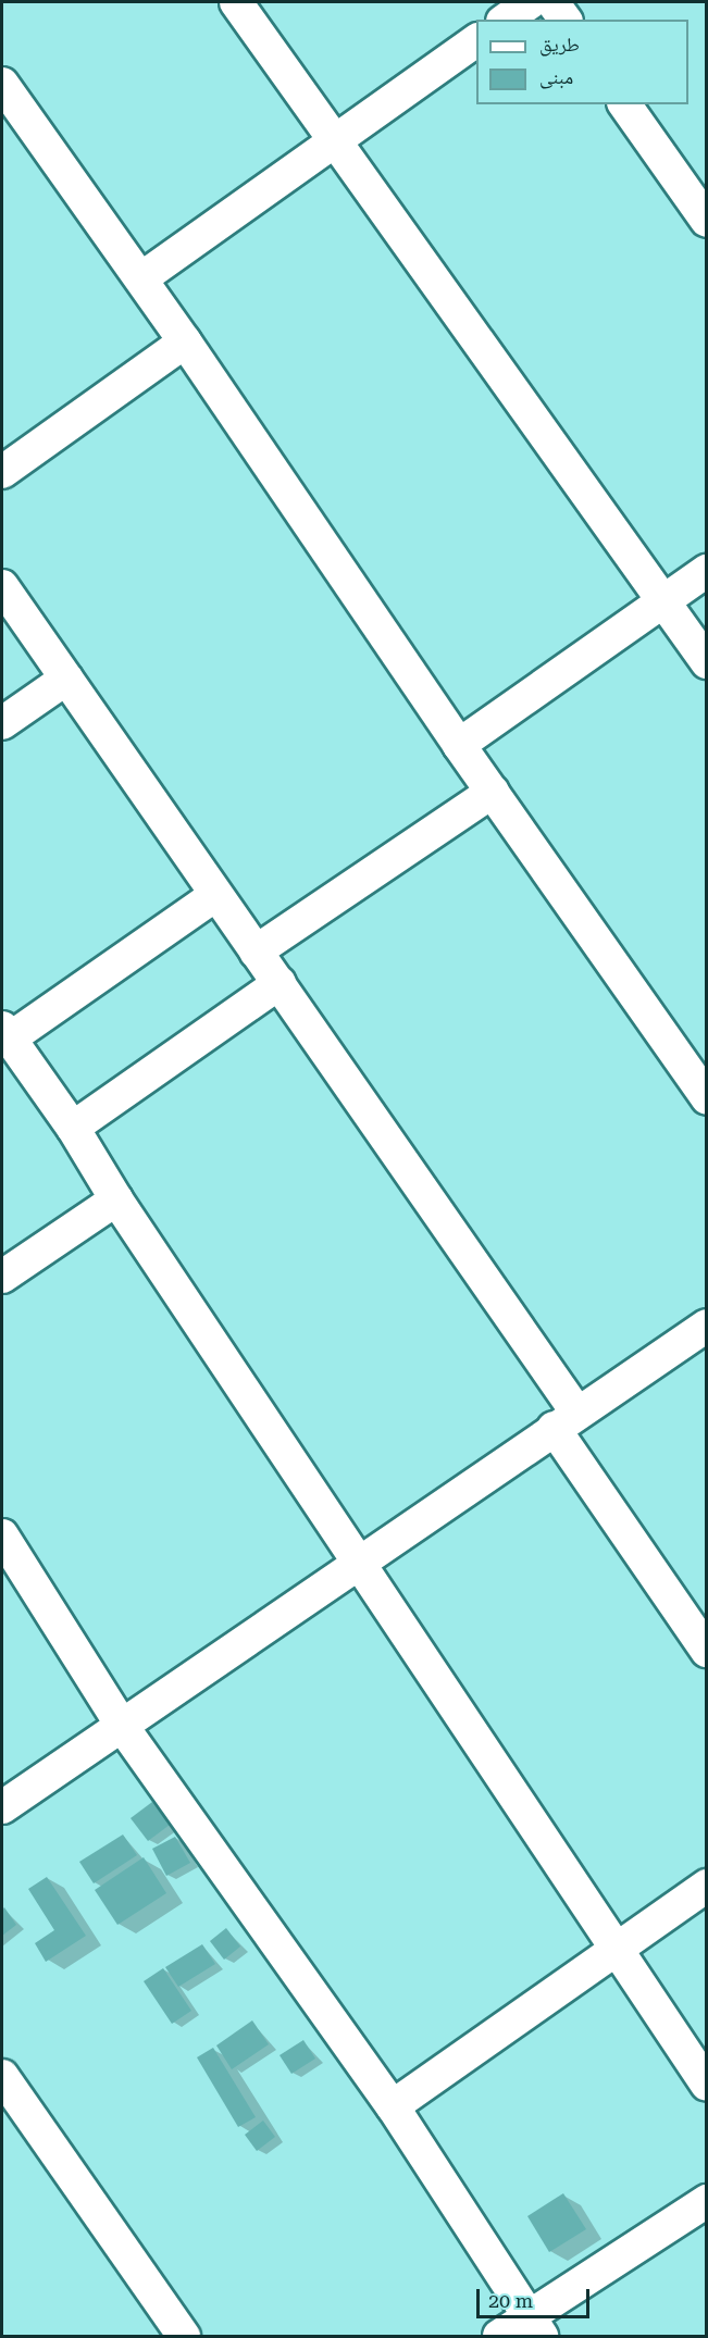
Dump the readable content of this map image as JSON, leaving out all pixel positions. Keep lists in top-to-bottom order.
{
  "legend": ["طريق", "مبنى"],
  "scale_bar": "20 m"
}
